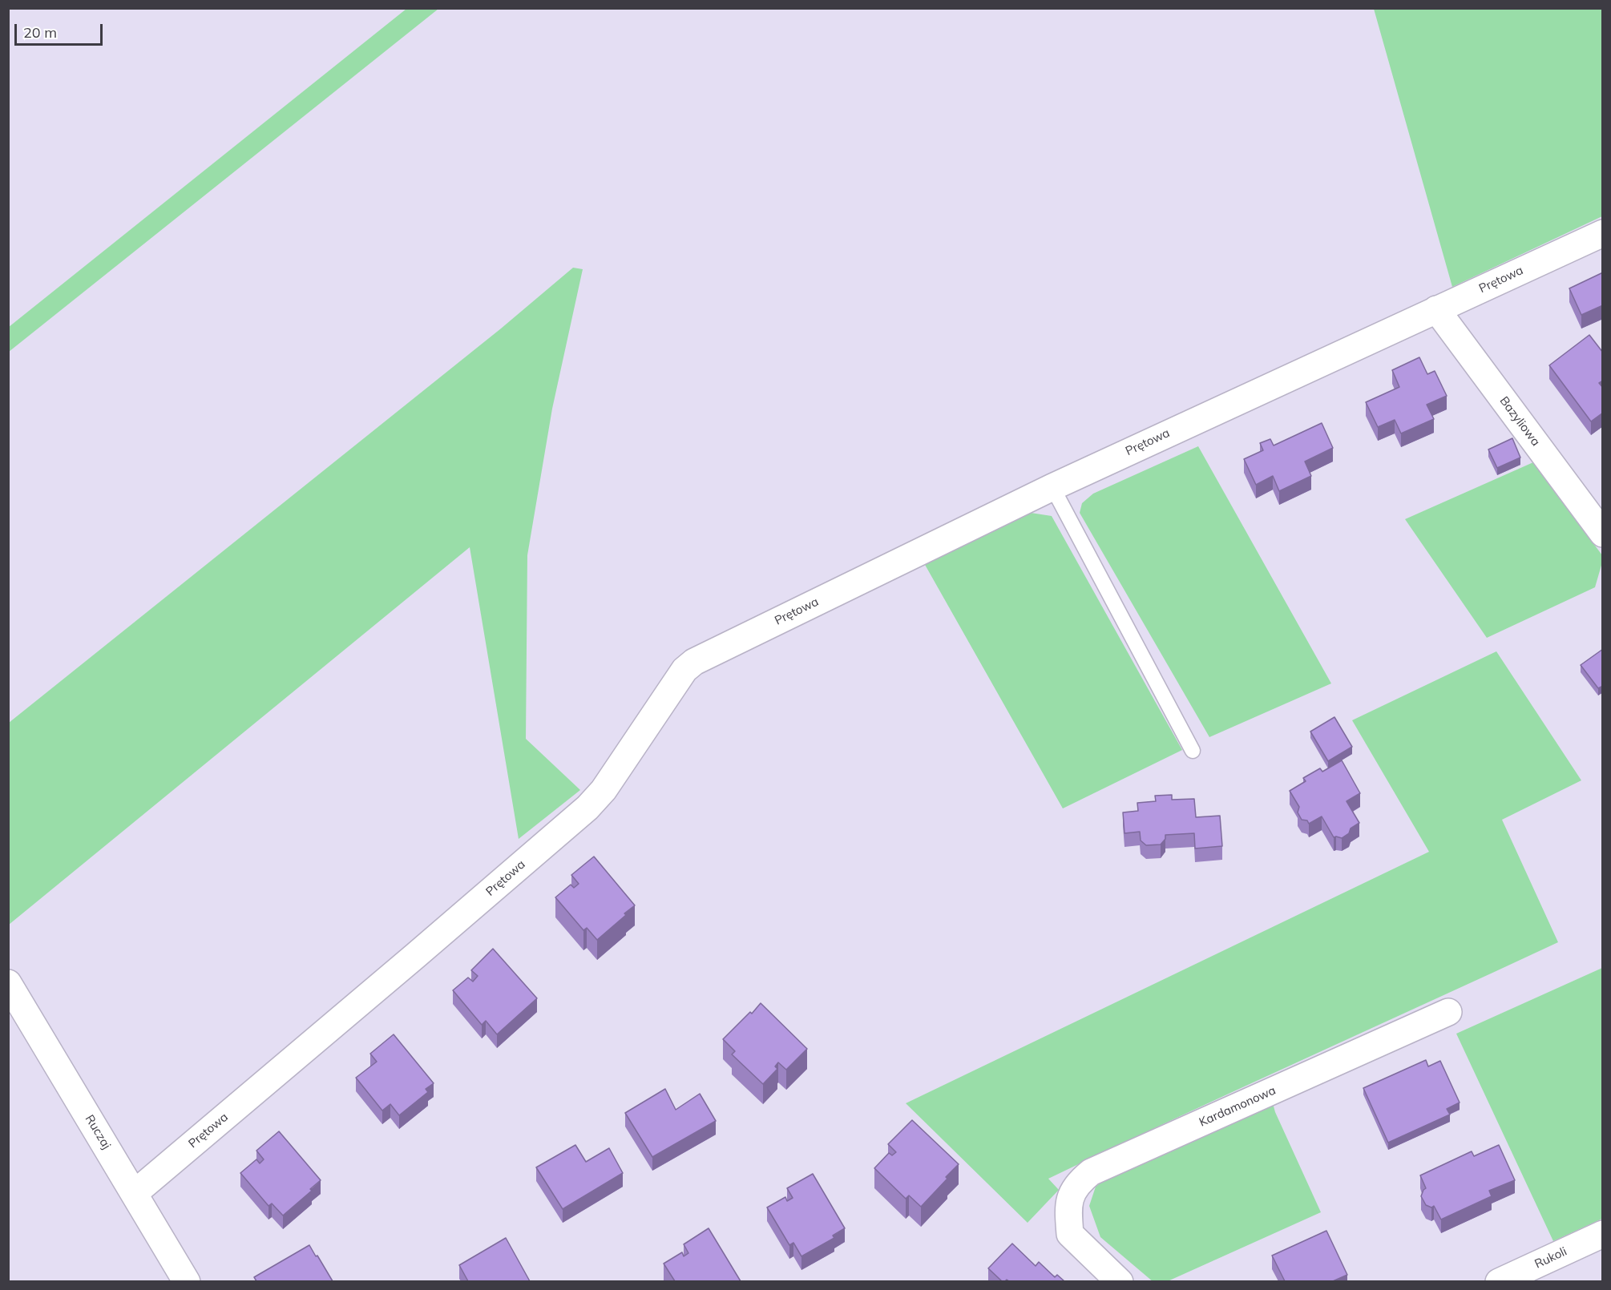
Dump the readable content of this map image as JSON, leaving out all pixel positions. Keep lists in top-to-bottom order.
{
  "streets": {
    "street": [
      "Prętowa",
      "Bazyliowa",
      "Kardamonowa",
      "Ruczaj",
      "Rukoli"
    ]
  },
  "crossings": [
    ["Prętowa", "Bazyliowa"],
    ["Prętowa", "Ruczaj"]
  ],
  "scale_bar": "20 m"
}
